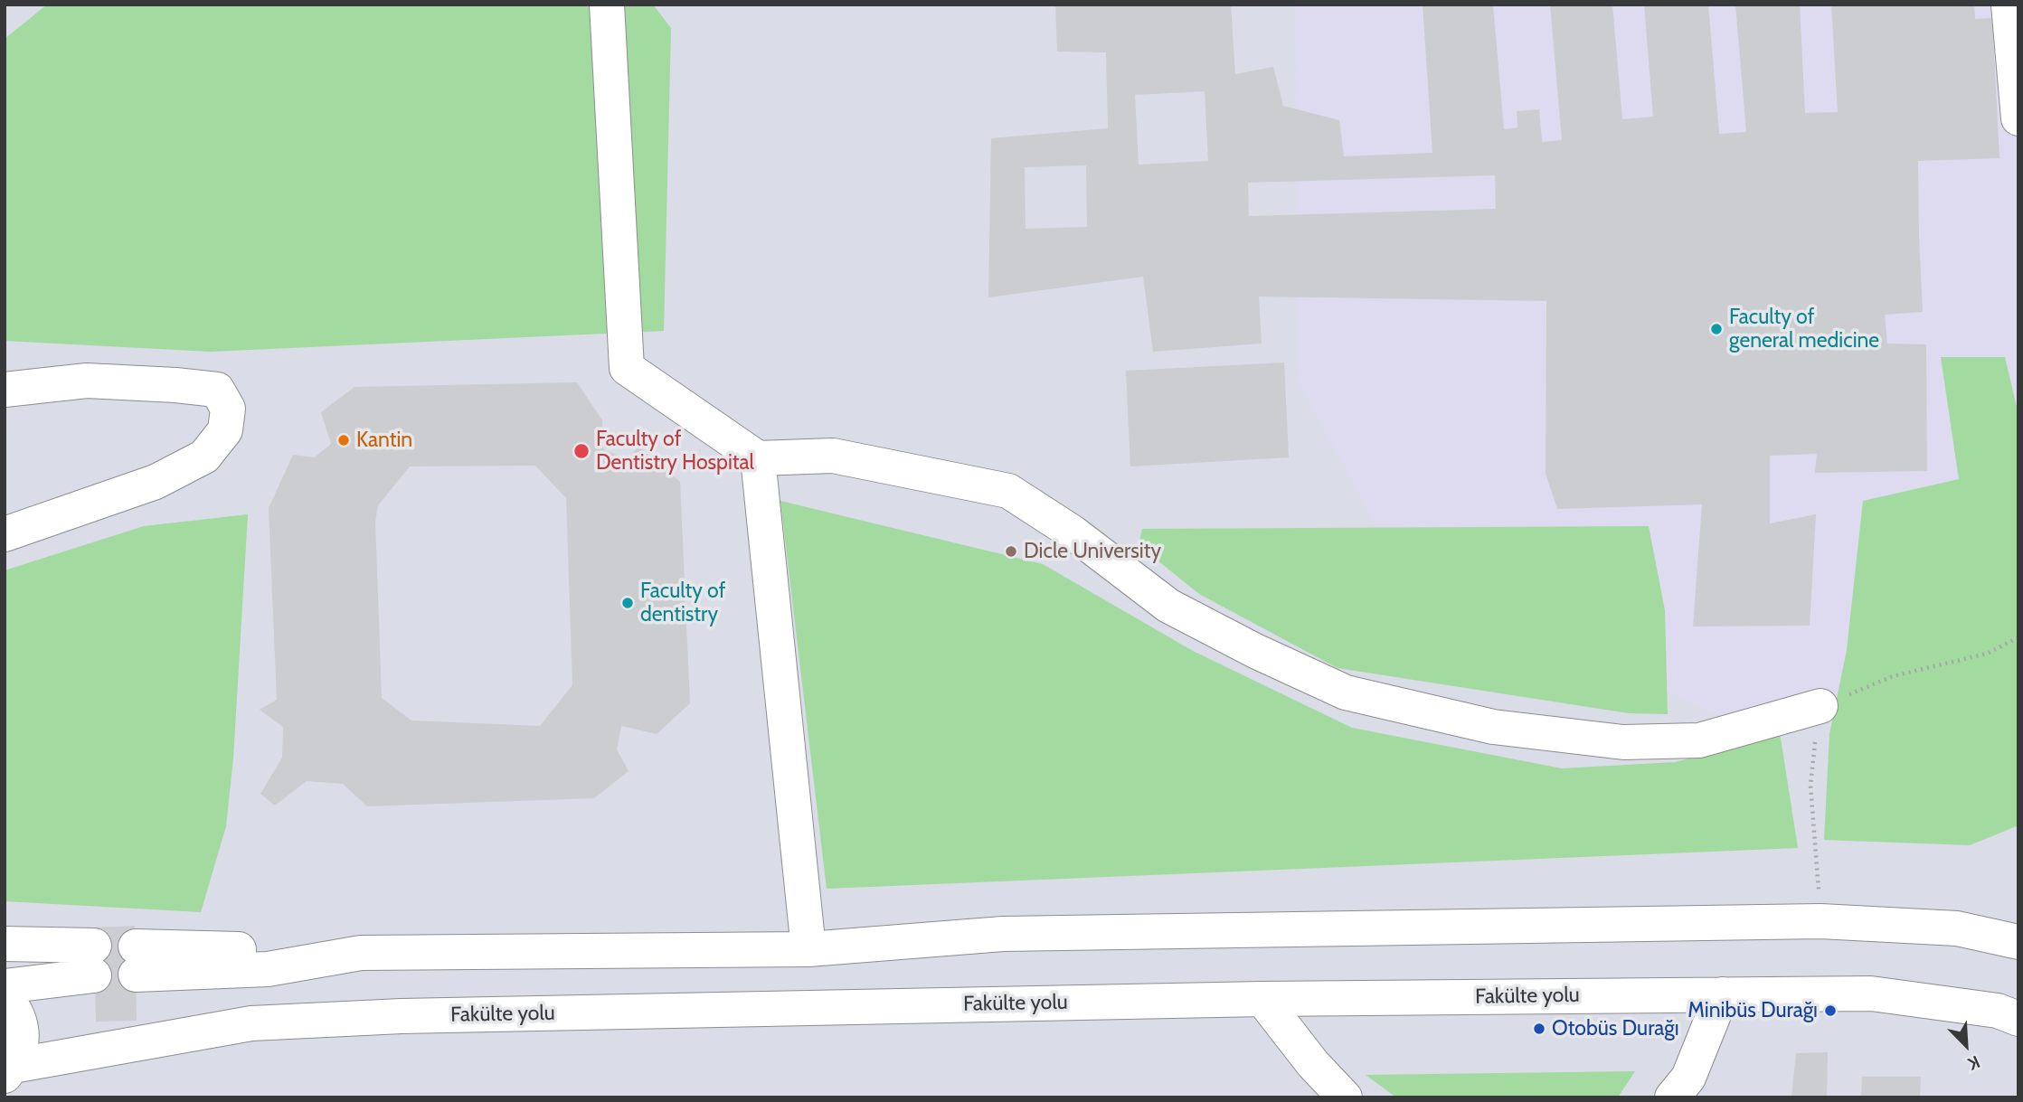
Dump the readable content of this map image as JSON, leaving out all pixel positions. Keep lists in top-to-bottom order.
{
  "streets": {
    "street": ["Fakülte yolu"]
  },
  "places": [
    "Faculty of general medicine",
    "Kantin",
    "Faculty of Dentistry Hospital",
    "Dicle University",
    "Faculty of dentistry",
    "Minibüs Durağı",
    "Otobüs Durağı"
  ],
  "north": "bottom right"
}
